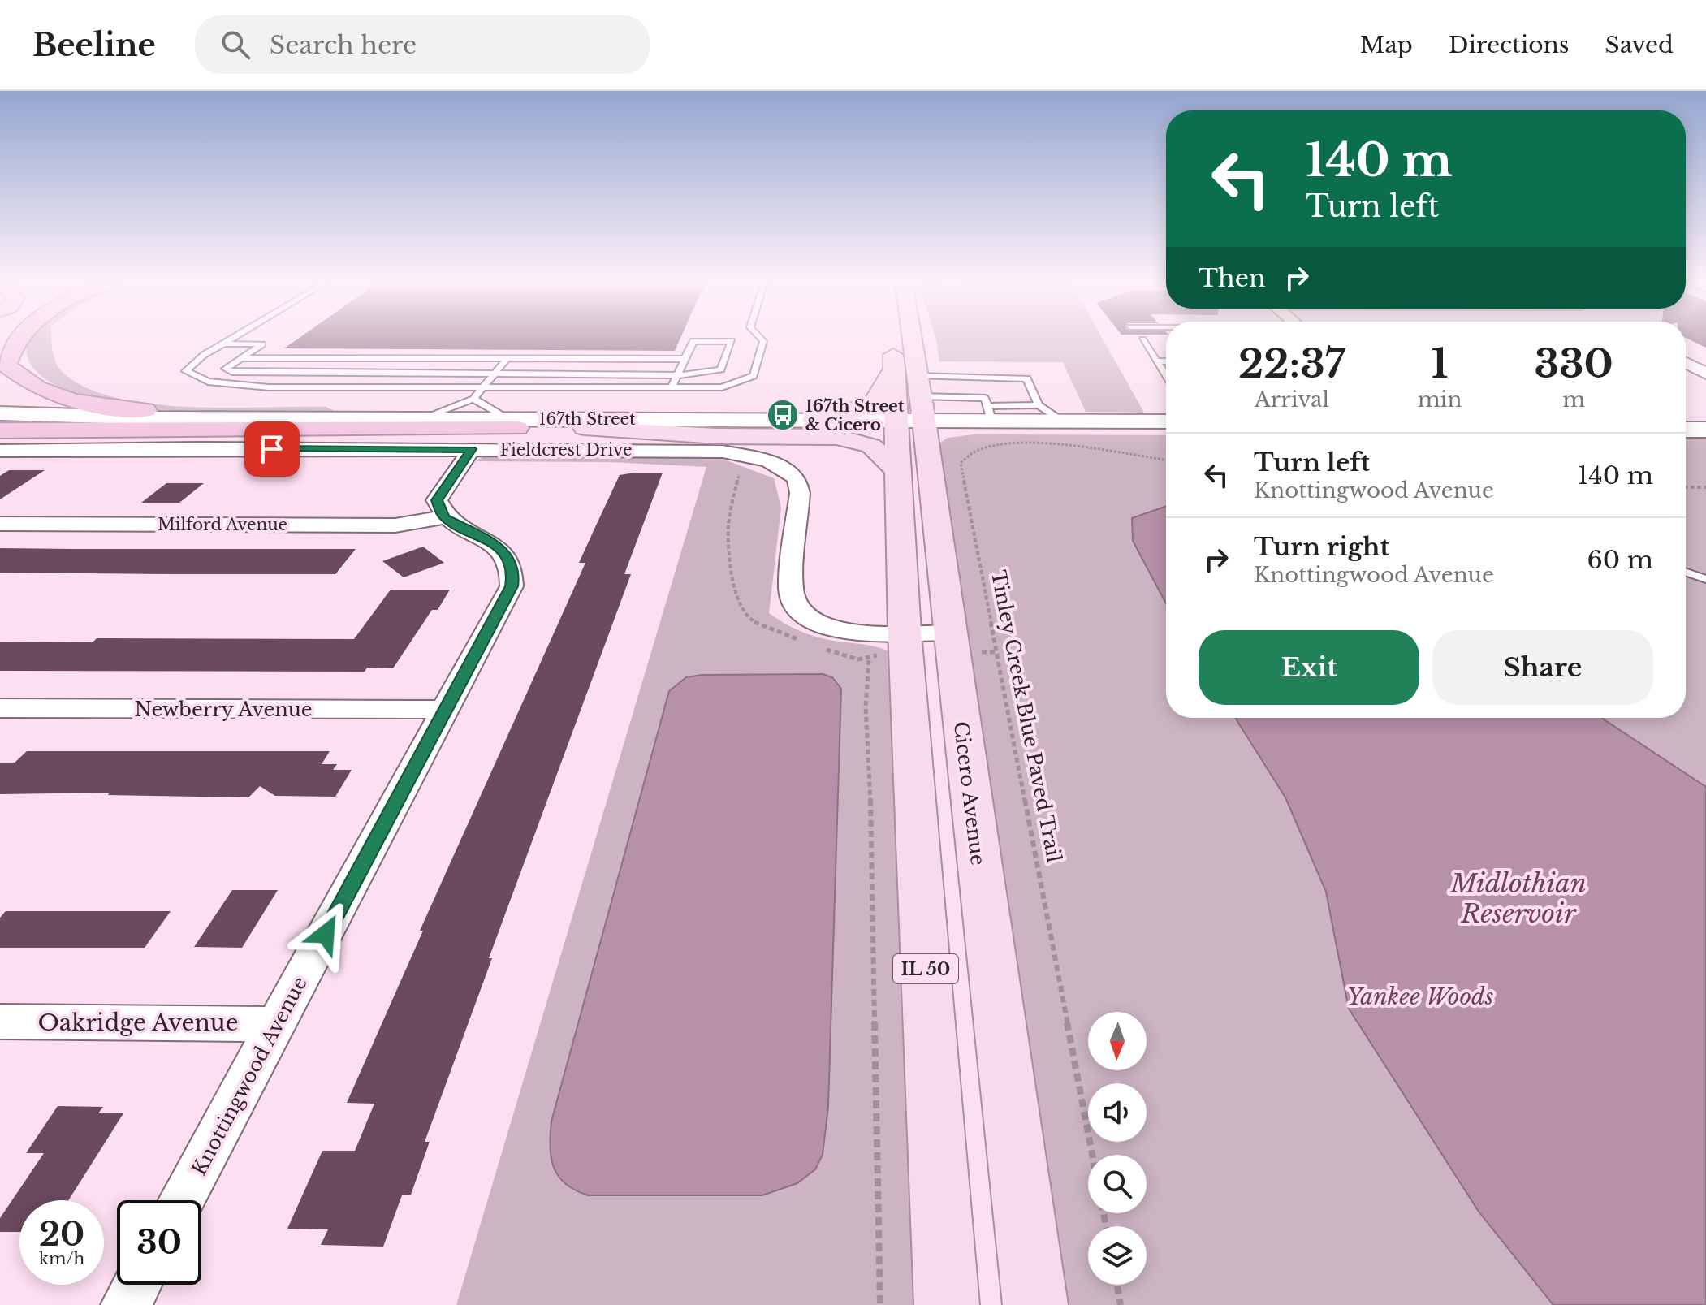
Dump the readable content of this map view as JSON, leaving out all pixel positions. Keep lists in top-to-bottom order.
{
  "streets": {
    "main road": ["167th Street", "Cicero Avenue", "IL 50"],
    "street": [
      "Fieldcrest Drive",
      "Milford Avenue",
      "Newberry Avenue",
      "Oakridge Avenue",
      "Knottingwood Avenue"
    ],
    "path": ["Tinley Creek Blue Paved Trail"]
  },
  "crossings": [
    ["167th Street", "Cicero Avenue"],
    ["Fieldcrest Drive", "Cicero Avenue"],
    ["Milford Avenue", "Knottingwood Avenue"],
    ["Newberry Avenue", "Knottingwood Avenue"],
    ["Oakridge Avenue", "Knottingwood Avenue"]
  ],
  "water": ["Midlothian Reservoir"],
  "parks": ["Yankee Woods"],
  "places": {
    "bus stop": ["167th Street & Cicero"]
  },
  "north": "bottom",
  "page": {
    "header": "Beeline",
    "search": "Search here",
    "nav": ["Map", "Directions", "Saved"],
    "turn": ["140 m", "Turn left"],
    "then": "Then",
    "eta": [
      "22:37",
      "Arrival",
      "1",
      "min",
      "330",
      "m"
    ],
    "list": [
      {
        "name": "Turn left",
        "note": "Knottingwood Avenue",
        "value": "140 m"
      },
      {
        "name": "Turn right",
        "note": "Knottingwood Avenue",
        "value": "60 m"
      }
    ],
    "buttons": ["Exit", "Share"],
    "speed": "20 km/h",
    "limit": "30"
  }
}
